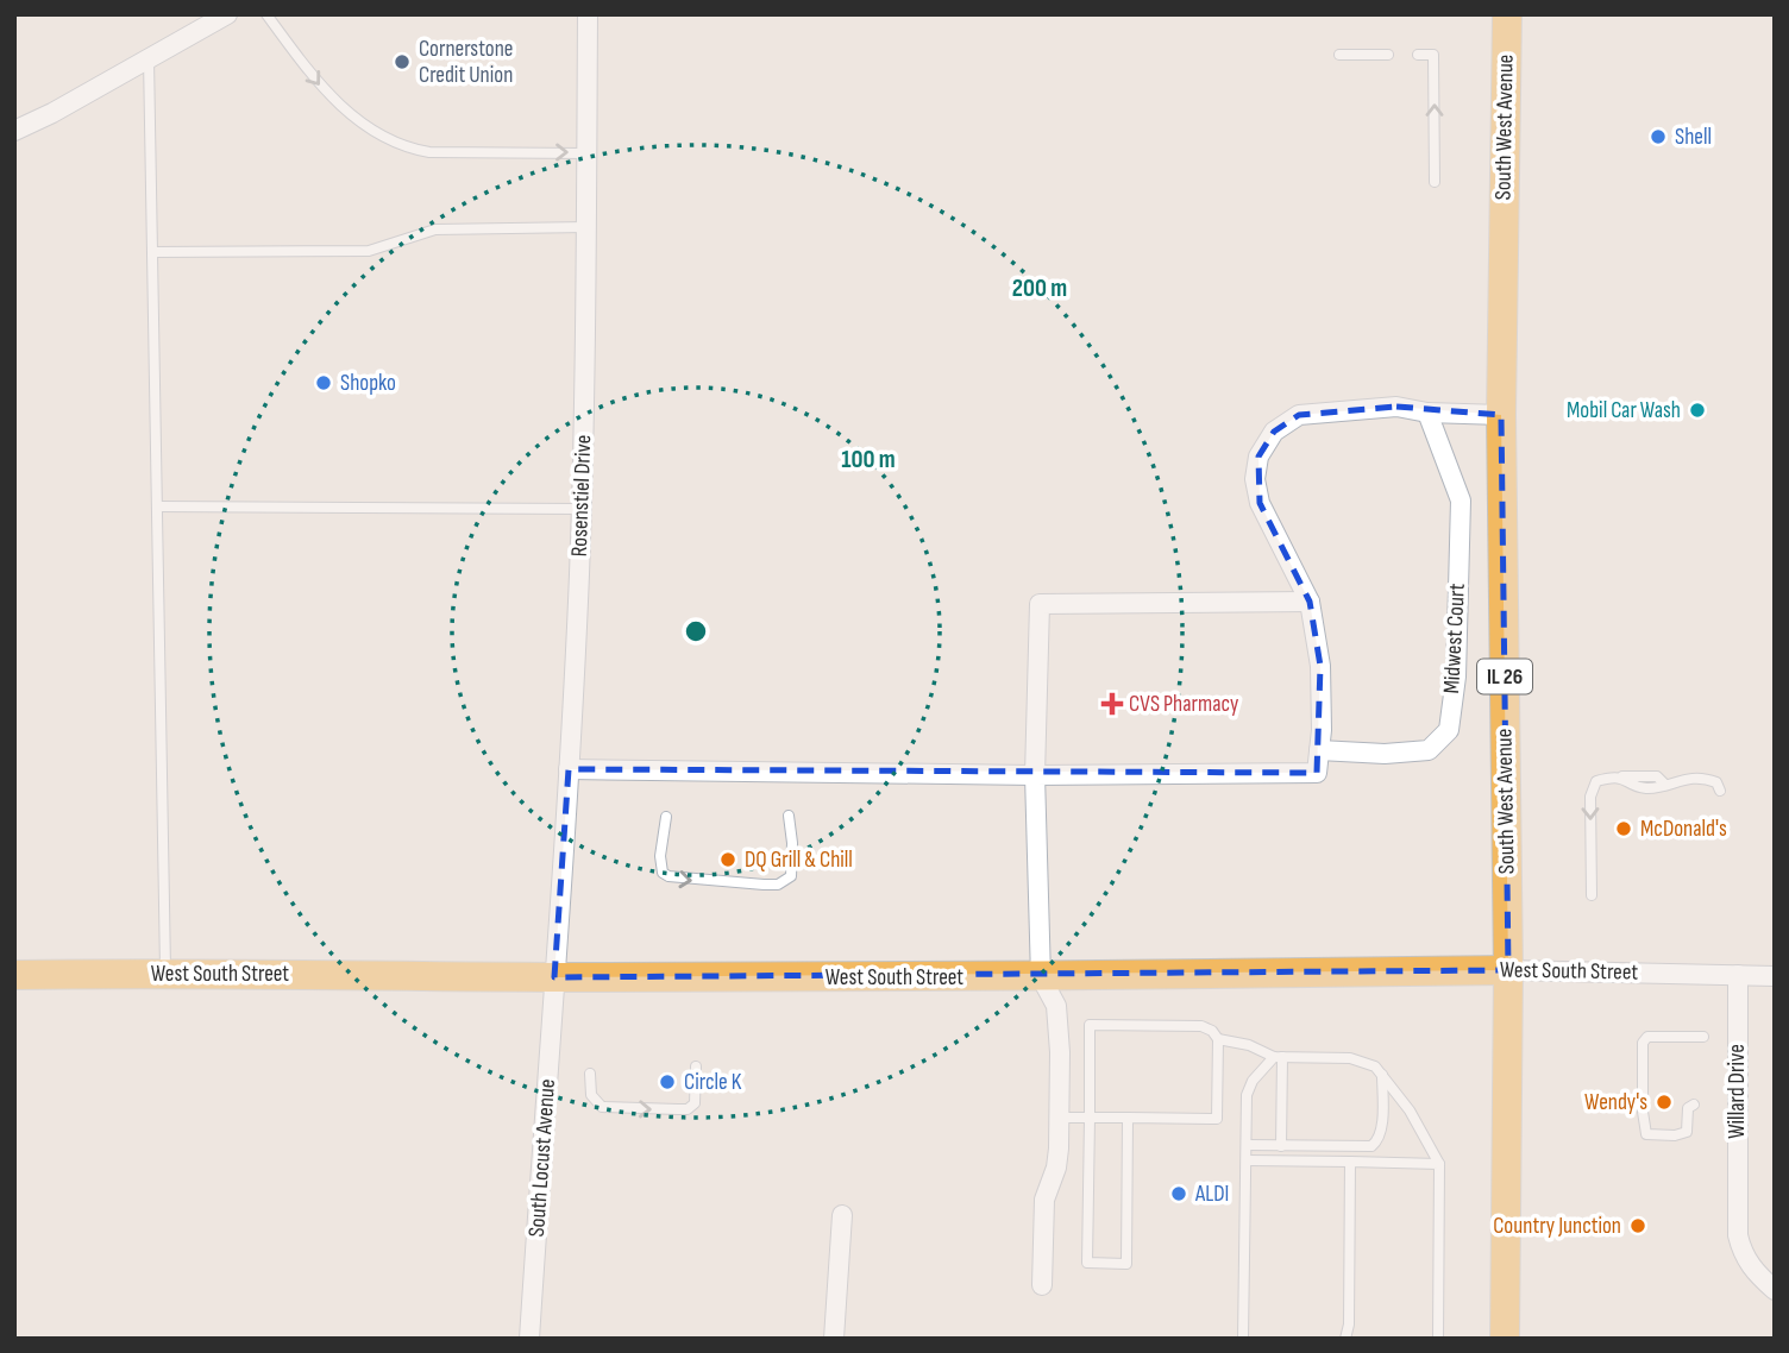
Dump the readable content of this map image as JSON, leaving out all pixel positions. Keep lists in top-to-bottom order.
{
  "streets": {
    "main road": ["South West Avenue", "IL 26", "West South Street"],
    "street": [
      "Rosenstiel Drive",
      "Midwest Court",
      "Willard Drive",
      "South Locust Avenue"
    ]
  },
  "crossings": [
    ["South West Avenue", "West South Street"],
    ["Rosenstiel Drive", "West South Street"],
    ["Rosenstiel Drive", "South Locust Avenue"],
    ["West South Street", "Willard Drive"],
    ["West South Street", "South Locust Avenue"]
  ],
  "places": {
    "other": [
      "Cornerstone Credit Union",
      "Shell",
      "Shopko",
      "Mobil Car Wash",
      "McDonald's",
      "DQ Grill & Chill",
      "Circle K",
      "Wendy's",
      "ALDI",
      "Country Junction"
    ],
    "health": ["CVS Pharmacy"]
  },
  "rings": ["200 m", "100 m"]
}
